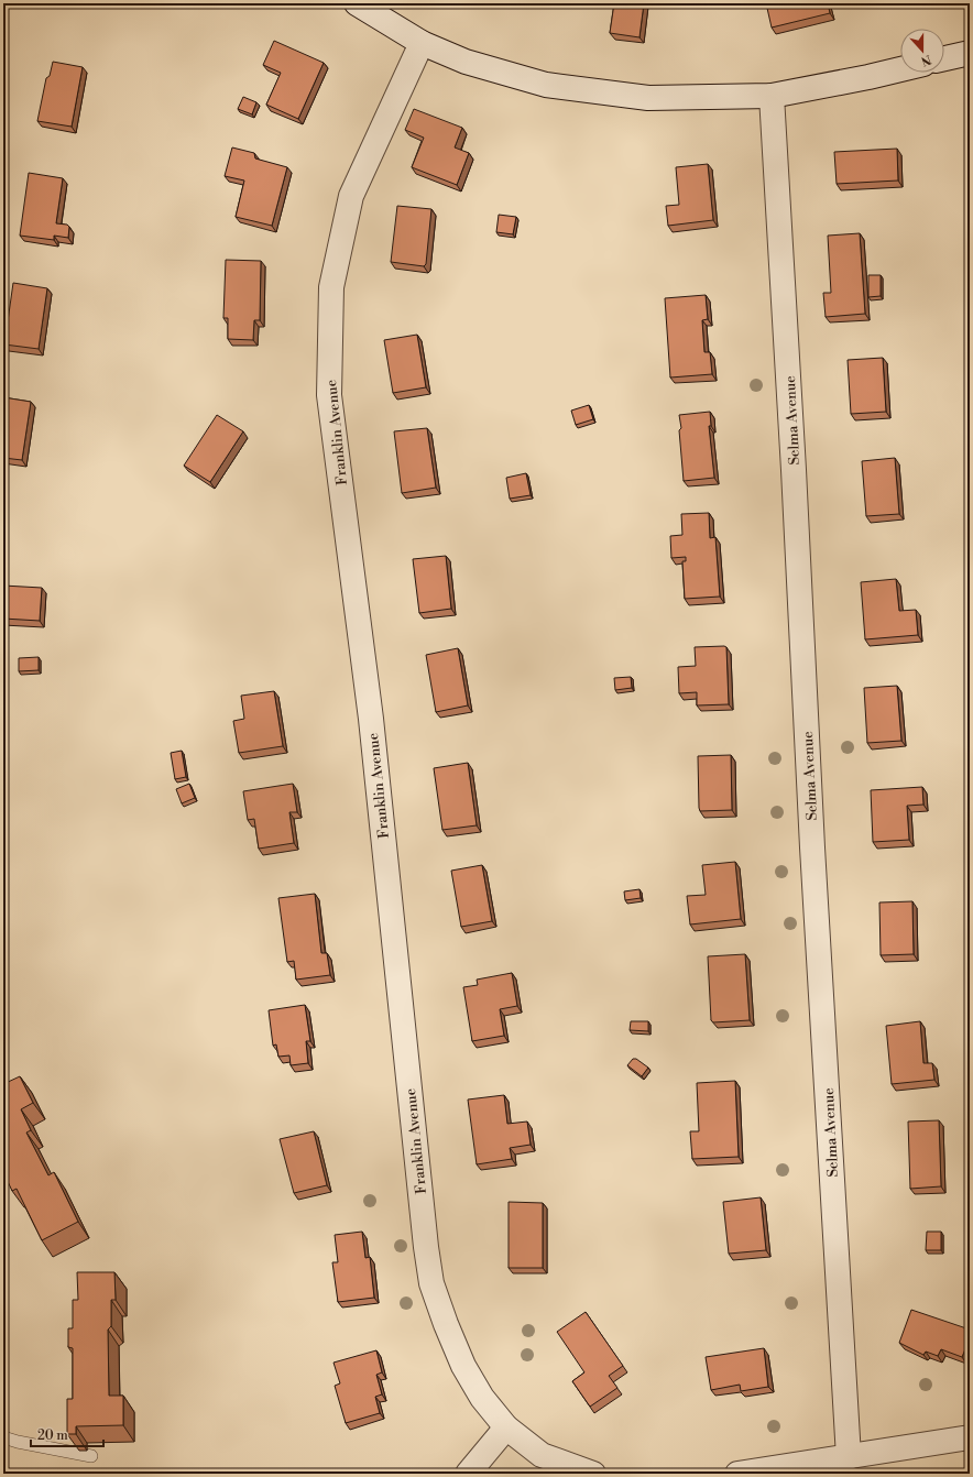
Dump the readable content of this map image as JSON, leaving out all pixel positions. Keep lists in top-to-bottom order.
{
  "streets": {
    "street": ["Selma Avenue", "Franklin Avenue"]
  },
  "scale_bar": "20 m",
  "north": "bottom"
}
